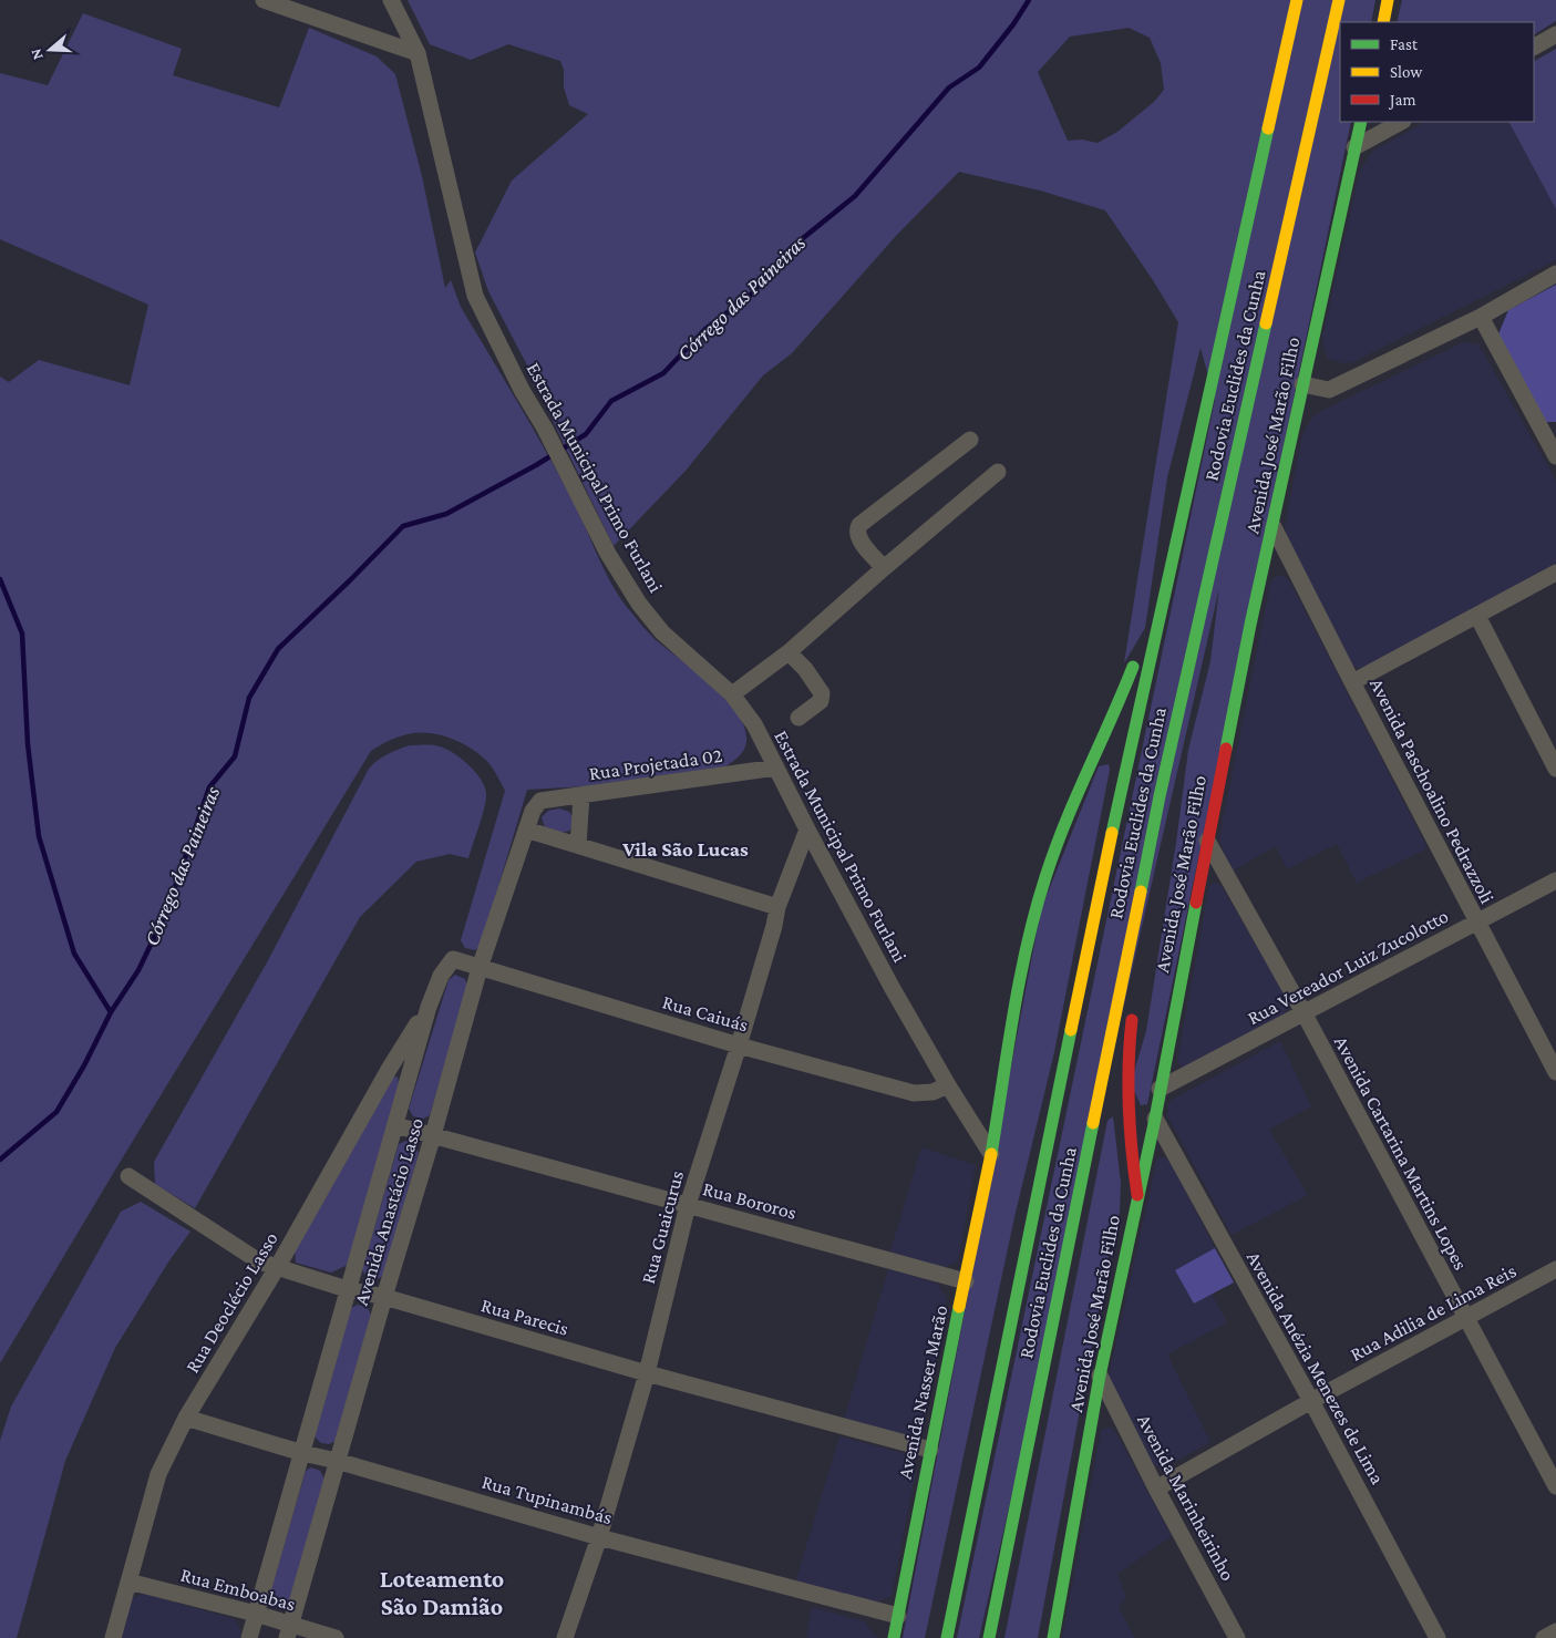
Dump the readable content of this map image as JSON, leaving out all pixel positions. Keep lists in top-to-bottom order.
{
  "streets": {
    "main road": ["Rodovia Euclides da Cunha", "Avenida José Marão Filho", "Avenida Nasser Marão"],
    "street": [
      "Estrada Municipal Primo Furlani",
      "Rua Projetada 02",
      "Avenida Paschoalino Pedrazzoli",
      "Rua Vereador Luiz Zucolotto",
      "Rua Caiuás",
      "Avenida Cartarina Martins Lopes",
      "Rua Bororos",
      "Avenida Anastácio Lasso",
      "Rua Guaicurus",
      "Rua Deoclécio Lasso",
      "Rua Adilia de Lima Reis",
      "Rua Parecis",
      "Avenida Anézia Menezes de Lima",
      "Avenida Marinheirinho",
      "Rua Tupinambás",
      "Rua Emboabas"
    ]
  },
  "crossings": [
    ["Rodovia Euclides da Cunha", "Avenida Nasser Marão"],
    ["Avenida José Marão Filho", "Avenida Paschoalino Pedrazzoli"],
    ["Avenida José Marão Filho", "Rua Vereador Luiz Zucolotto"],
    ["Avenida José Marão Filho", "Avenida Cartarina Martins Lopes"],
    ["Avenida José Marão Filho", "Avenida Anézia Menezes de Lima"],
    ["Avenida José Marão Filho", "Avenida Marinheirinho"],
    ["Estrada Municipal Primo Furlani", "Rua Projetada 02"],
    ["Estrada Municipal Primo Furlani", "Rua Caiuás"],
    ["Estrada Municipal Primo Furlani", "Rua Guaicurus"],
    ["Estrada Municipal Primo Furlani", "Avenida Nasser Marão"],
    ["Rua Projetada 02", "Avenida Anastácio Lasso"],
    ["Avenida Paschoalino Pedrazzoli", "Rua Vereador Luiz Zucolotto"],
    ["Rua Vereador Luiz Zucolotto", "Avenida Cartarina Martins Lopes"],
    ["Rua Caiuás", "Avenida Anastácio Lasso"],
    ["Rua Caiuás", "Rua Guaicurus"],
    ["Avenida Cartarina Martins Lopes", "Rua Adilia de Lima Reis"],
    ["Rua Bororos", "Avenida Anastácio Lasso"],
    ["Rua Bororos", "Rua Guaicurus"],
    ["Rua Bororos", "Avenida Nasser Marão"],
    ["Avenida Anastácio Lasso", "Rua Deoclécio Lasso"],
    ["Avenida Anastácio Lasso", "Rua Parecis"],
    ["Avenida Anastácio Lasso", "Rua Tupinambás"],
    ["Avenida Anastácio Lasso", "Rua Emboabas"],
    ["Rua Guaicurus", "Rua Parecis"],
    ["Rua Guaicurus", "Rua Tupinambás"],
    ["Rua Deoclécio Lasso", "Rua Parecis"],
    ["Rua Deoclécio Lasso", "Rua Tupinambás"],
    ["Rua Deoclécio Lasso", "Rua Emboabas"],
    ["Rua Adilia de Lima Reis", "Avenida Anézia Menezes de Lima"],
    ["Rua Adilia de Lima Reis", "Avenida Marinheirinho"],
    ["Rua Parecis", "Avenida Nasser Marão"],
    ["Avenida Nasser Marão", "Rua Tupinambás"]
  ],
  "districts": ["Vila São Lucas", "Loteamento São Damião"],
  "water": ["Córrego das Paineiras"],
  "legend": ["Fast", "Slow", "Jam"],
  "north": "left"
}
